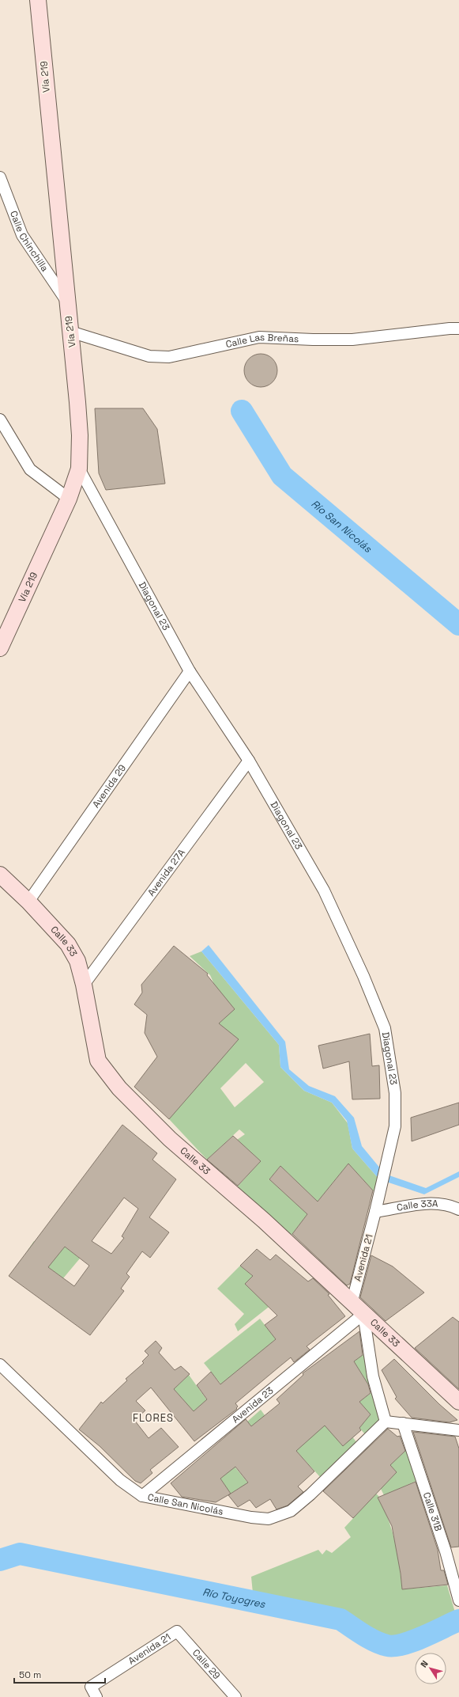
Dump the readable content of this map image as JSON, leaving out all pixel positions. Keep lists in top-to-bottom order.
{
  "streets": {
    "main road": ["Vía 219", "Calle 33"],
    "street": [
      "Calle Chinchilla",
      "Calle Las Breñas",
      "Diagonal 23",
      "Avenida 29",
      "Avenida 27A",
      "Calle 33A",
      "Avenida 21",
      "Avenida 23",
      "Calle San Nicolás",
      "Calle 31B",
      "Calle 29"
    ]
  },
  "crossings": [
    ["Vía 219", "Calle Chinchilla"],
    ["Vía 219", "Calle Las Breñas"],
    ["Vía 219", "Diagonal 23"],
    ["Diagonal 23", "Avenida 29"],
    ["Diagonal 23", "Avenida 27A"],
    ["Diagonal 23", "Calle 33A"],
    ["Diagonal 23", "Avenida 21"],
    ["Avenida 29", "Calle 33"],
    ["Avenida 27A", "Calle 33"],
    ["Calle 33", "Avenida 21"],
    ["Calle 33", "Avenida 23"],
    ["Calle 33A", "Avenida 21"],
    ["Avenida 21", "Calle 29"],
    ["Avenida 23", "Calle San Nicolás"]
  ],
  "districts": ["FLORES"],
  "water": ["Río San Nicolás", "Río Toyogres"],
  "scale_bar": "50 m",
  "north": "top left"
}
